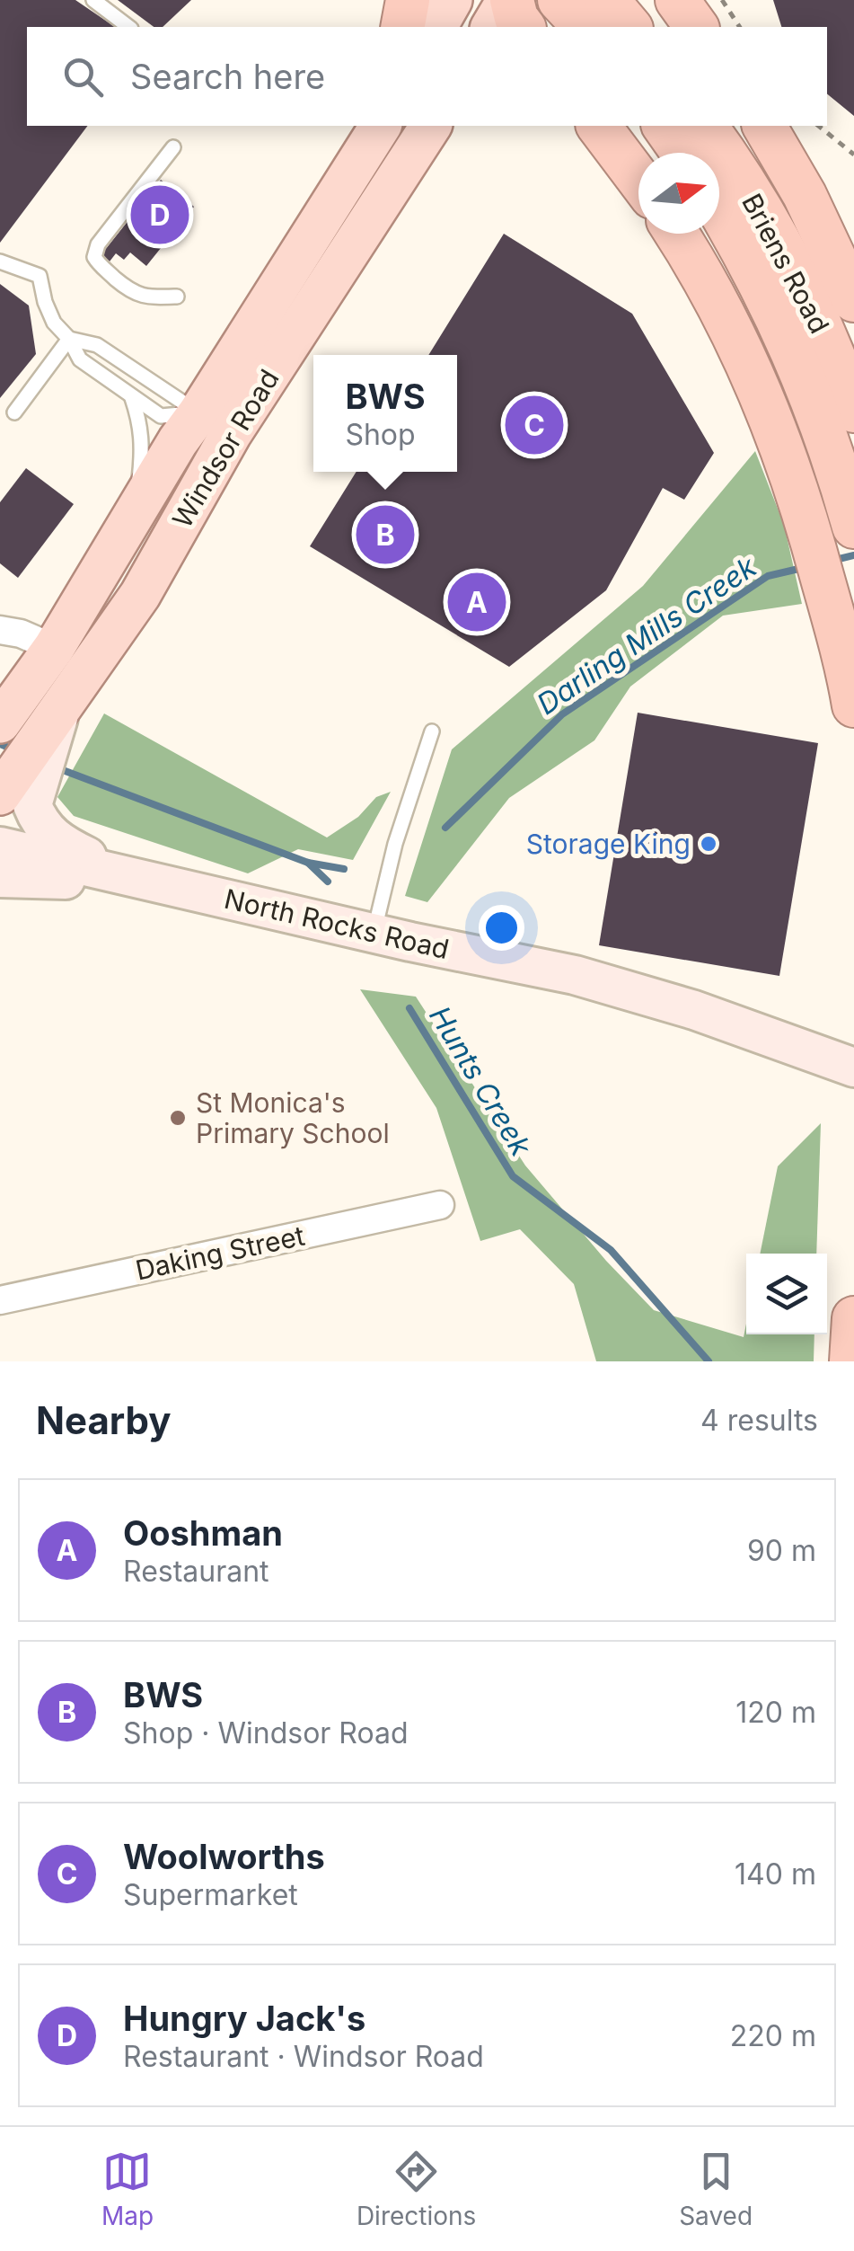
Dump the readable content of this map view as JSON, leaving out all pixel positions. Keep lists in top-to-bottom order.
{
  "streets": {
    "highway": ["Briens Road"],
    "main road": ["Windsor Road", "North Rocks Road"],
    "street": ["Daking Street"]
  },
  "water": ["Darling Mills Creek", "Hunts Creek"],
  "places": ["Storage King", "St Monica's Primary School"],
  "north": "right",
  "page": {
    "search": "Search here",
    "pins": [
      "D",
      "C",
      "B",
      "A"
    ],
    "popup": ["BWS", "Shop"],
    "heading": ["Nearby", "4 results"],
    "list": [
      {
        "mark": "A",
        "name": "Ooshman",
        "note": "Restaurant",
        "value": "90 m"
      },
      {
        "mark": "B",
        "name": "BWS",
        "note": "Shop · Windsor Road",
        "value": "120 m"
      },
      {
        "mark": "C",
        "name": "Woolworths",
        "note": "Supermarket",
        "value": "140 m"
      },
      {
        "mark": "D",
        "name": "Hungry Jack's",
        "note": "Restaurant · Windsor Road",
        "value": "220 m"
      }
    ],
    "nav": ["Map", "Directions", "Saved"]
  }
}
